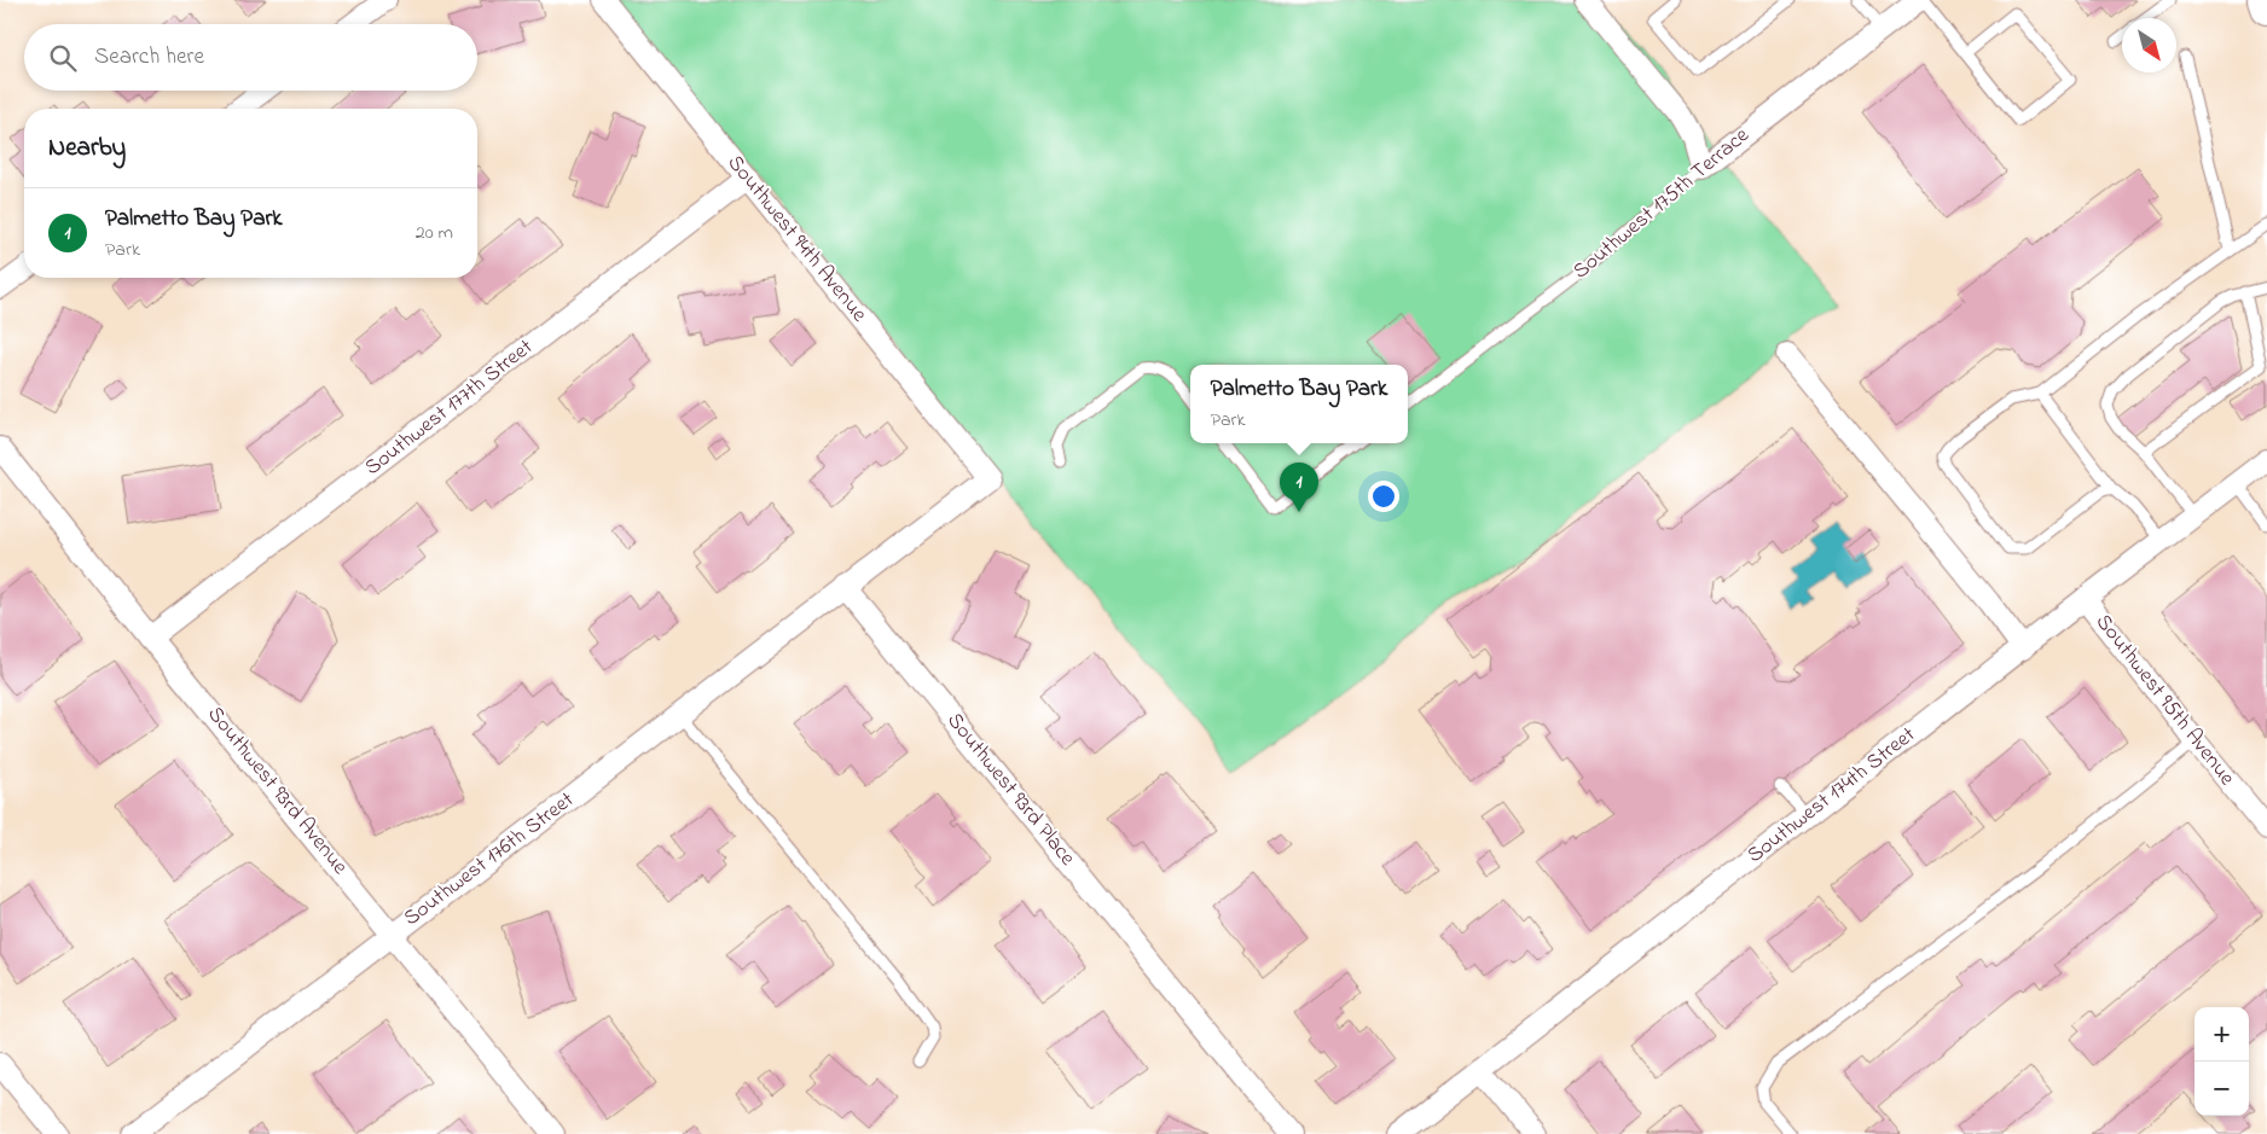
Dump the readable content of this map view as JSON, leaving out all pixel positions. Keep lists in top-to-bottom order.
{
  "streets": {
    "street": [
      "Southwest 175th Terrace",
      "Southwest 94th Avenue",
      "Southwest 177th Street",
      "Southwest 95th Avenue",
      "Southwest 93rd Place",
      "Southwest 93rd Avenue",
      "Southwest 174th Street",
      "Southwest 176th Street"
    ]
  },
  "crossings": [
    ["Southwest 94th Avenue", "Southwest 177th Street"],
    ["Southwest 94th Avenue", "Southwest 93rd Place"],
    ["Southwest 94th Avenue", "Southwest 176th Street"],
    ["Southwest 177th Street", "Southwest 93rd Avenue"],
    ["Southwest 95th Avenue", "Southwest 174th Street"],
    ["Southwest 93rd Place", "Southwest 176th Street"],
    ["Southwest 93rd Avenue", "Southwest 176th Street"]
  ],
  "north": "bottom right",
  "page": {
    "search": "Search here",
    "heading": "Nearby",
    "list": [
      {
        "mark": "1",
        "name": "Palmetto Bay Park",
        "note": "Park",
        "value": "20 m"
      }
    ],
    "popup": ["Palmetto Bay Park", "Park"],
    "pins": "1",
    "map_buttons": ["+", "−"]
  }
}
